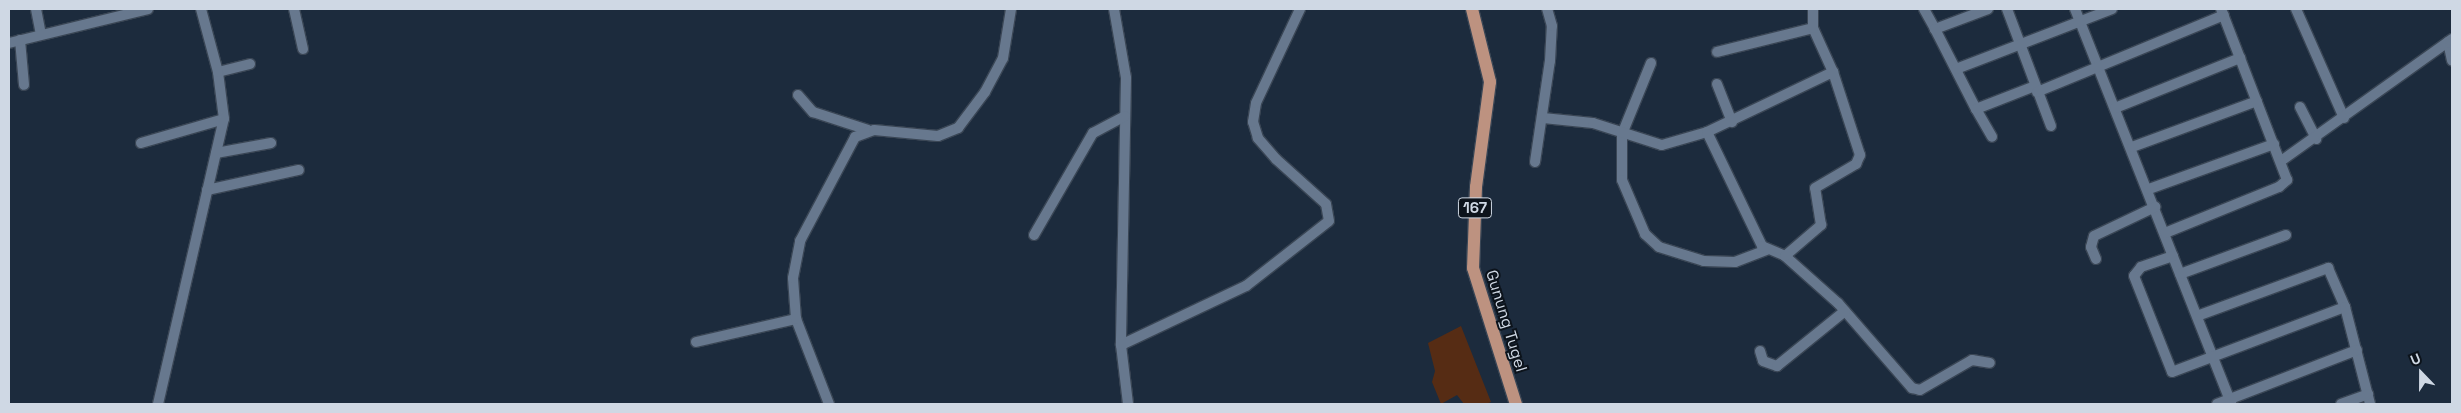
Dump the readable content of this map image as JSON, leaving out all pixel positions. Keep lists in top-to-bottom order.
{
  "streets": {
    "main road": ["167", "Gunung Tugel"]
  },
  "north": "top"
}
